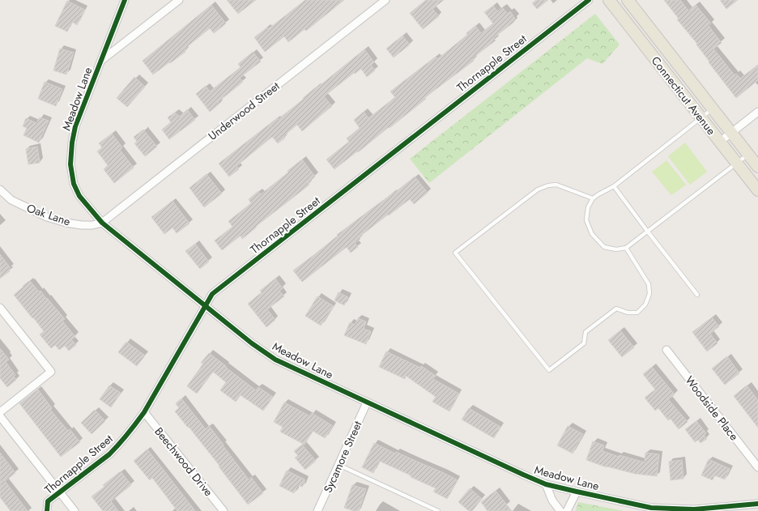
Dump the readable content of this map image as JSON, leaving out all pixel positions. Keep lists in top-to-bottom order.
{
  "streets": {
    "main road": ["Connecticut Avenue"],
    "street": [
      "Thornapple Street",
      "Meadow Lane",
      "Underwood Street",
      "Oak Lane",
      "Woodside Place",
      "Sycamore Street",
      "Beechwood Drive"
    ]
  },
  "crossings": [
    ["Thornapple Street", "Meadow Lane"],
    ["Thornapple Street", "Beechwood Drive"],
    ["Meadow Lane", "Underwood Street"],
    ["Meadow Lane", "Oak Lane"],
    ["Meadow Lane", "Sycamore Street"],
    ["Underwood Street", "Oak Lane"]
  ]
}
